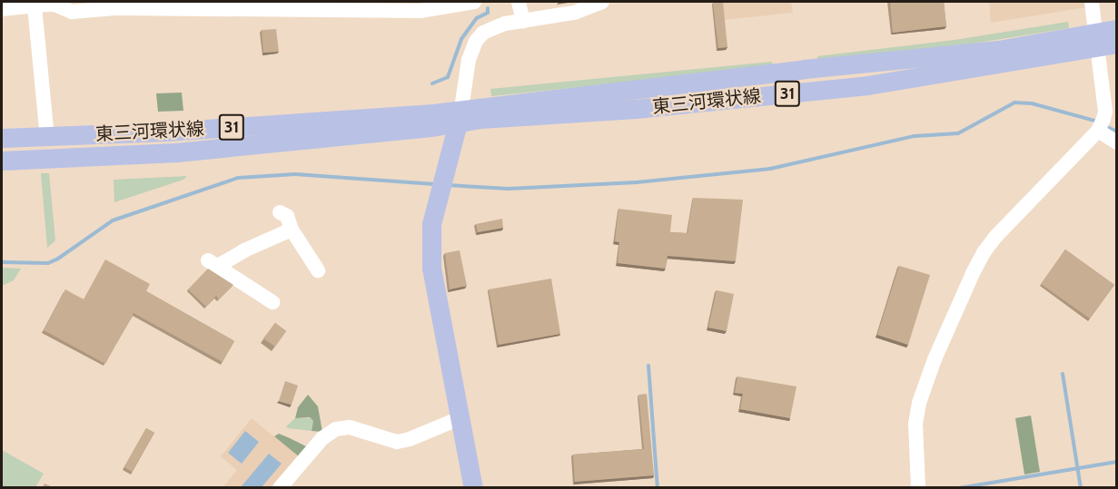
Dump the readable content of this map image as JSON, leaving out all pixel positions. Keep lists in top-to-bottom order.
{
  "streets": {
    "main road": ["31", "東三河環状線"]
  }
}
